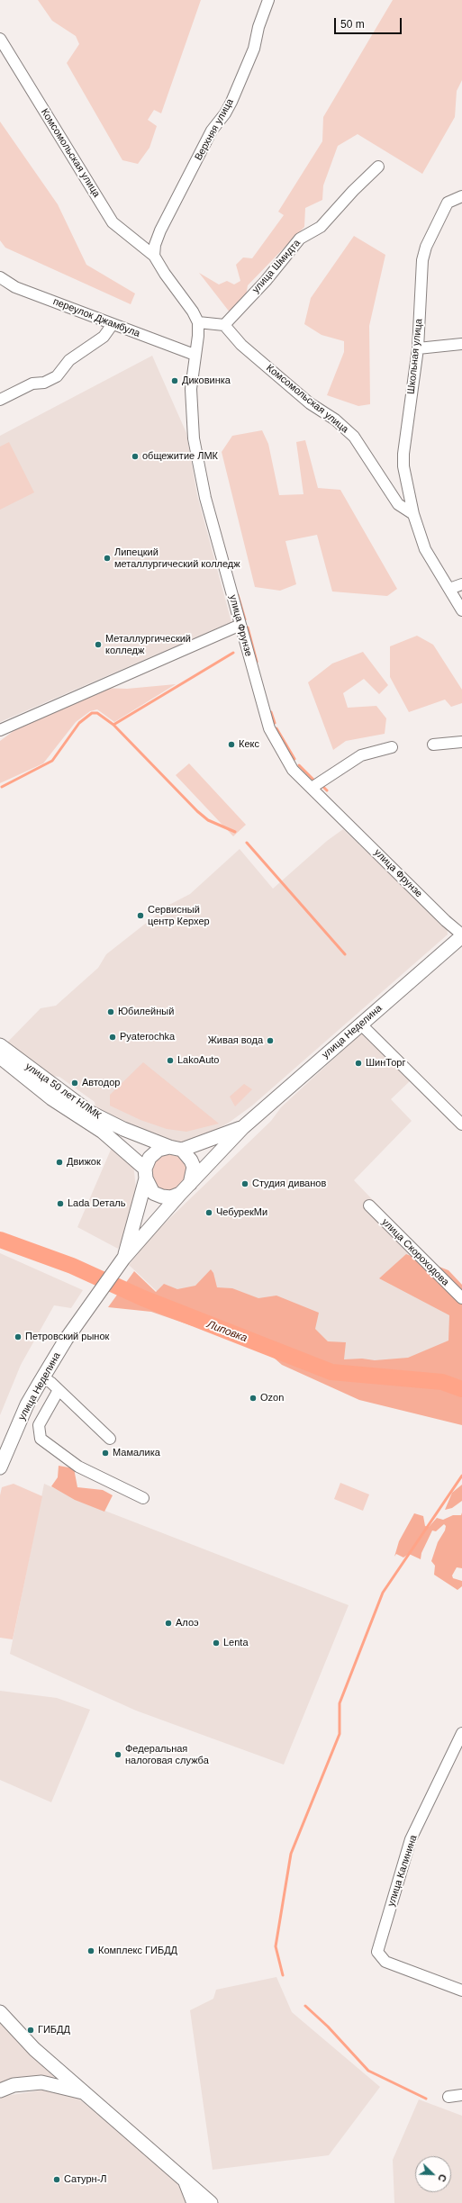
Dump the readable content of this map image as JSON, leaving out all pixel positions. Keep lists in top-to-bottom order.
{
  "streets": {
    "main road": ["улица Неделина", "улица 50 лет НЛМК"],
    "street": [
      "Верхняя улица",
      "Комсомольская улица",
      "улица Шмидта",
      "переулок Джамбула",
      "Школьная улица",
      "улица Фрунзе",
      "улица Скороходова",
      "улица Калинина"
    ]
  },
  "crossings": [
    ["Верхняя улица", "Комсомольская улица"],
    ["Комсомольская улица", "улица Шмидта"],
    ["Комсомольская улица", "Школьная улица"],
    ["переулок Джамбула", "улица Фрунзе"],
    ["улица Фрунзе", "улица Неделина"]
  ],
  "water": ["Липовка"],
  "places": [
    "Диковинка",
    "общежитие ЛМК",
    "Липецкий металлургический колледж",
    "Металлургический колледж",
    "Кекс",
    "Сервисный центр Керхер",
    "Юбилейный",
    "Pyaterochka",
    "Живая вода",
    "LakoAuto",
    "ШинТорг",
    "Автодор",
    "Движок",
    "Студия диванов",
    "Lada Dеталь",
    "ЧебурекМи",
    "Петровский рынок",
    "Ozon",
    "Мамалика",
    "Алоэ",
    "Lenta",
    "Федеральная налоговая служба",
    "Комплекс ГИБДД",
    "ГИБДД",
    "Сатурн-Л"
  ],
  "scale_bar": "50 m",
  "north": "bottom right"
}
